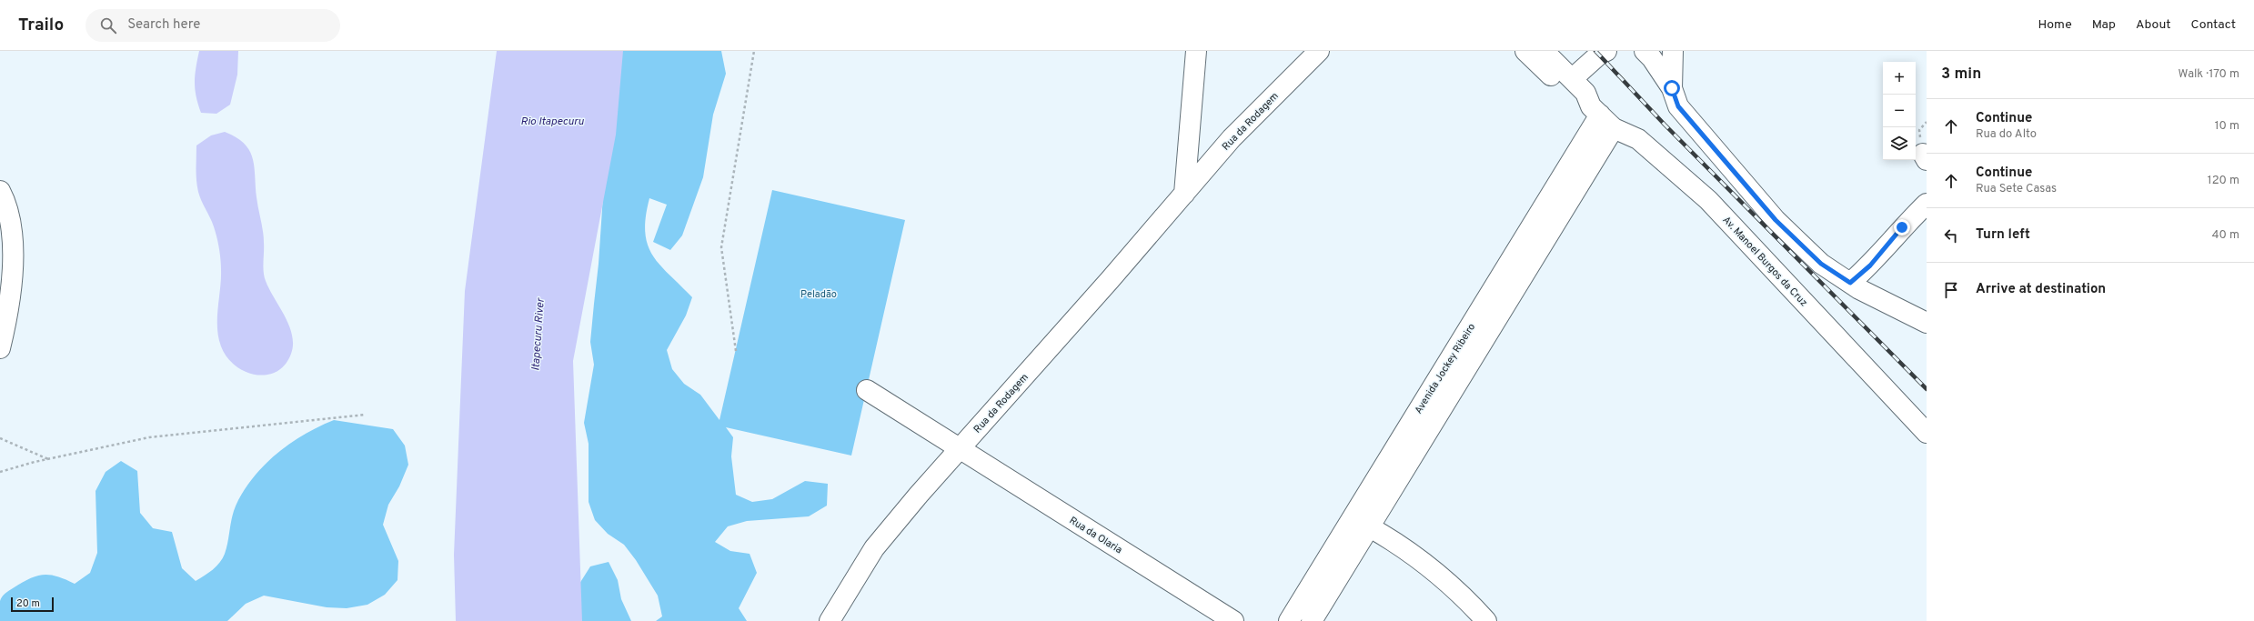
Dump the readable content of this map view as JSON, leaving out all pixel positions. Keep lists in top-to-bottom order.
{
  "streets": {
    "street": [
      "Rua da Rodagem",
      "Av. Manoel Burgos da Cruz",
      "Avenida Jockey Ribeiro",
      "Rua da Olaria"
    ]
  },
  "crossings": [
    ["Rua da Rodagem", "Rua da Olaria"],
    ["Av. Manoel Burgos da Cruz", "Avenida Jockey Ribeiro"]
  ],
  "water": ["Rio Itapecuru", "Itapecuru River"],
  "parks": ["Peladão"],
  "scale_bar": "20 m",
  "page": {
    "header": "Trailo",
    "search": "Search here",
    "nav": [
      "Home",
      "Map",
      "About",
      "Contact"
    ],
    "heading": ["3 min", "Walk · 170 m"],
    "map_buttons": ["+", "−"],
    "list": [
      ["Continue", "Rua do Alto", "10 m"],
      ["Continue", "Rua Sete Casas", "120 m"],
      ["Turn left", "40 m"],
      "Arrive at destination"
    ],
    "scale": "20 m"
  }
}
